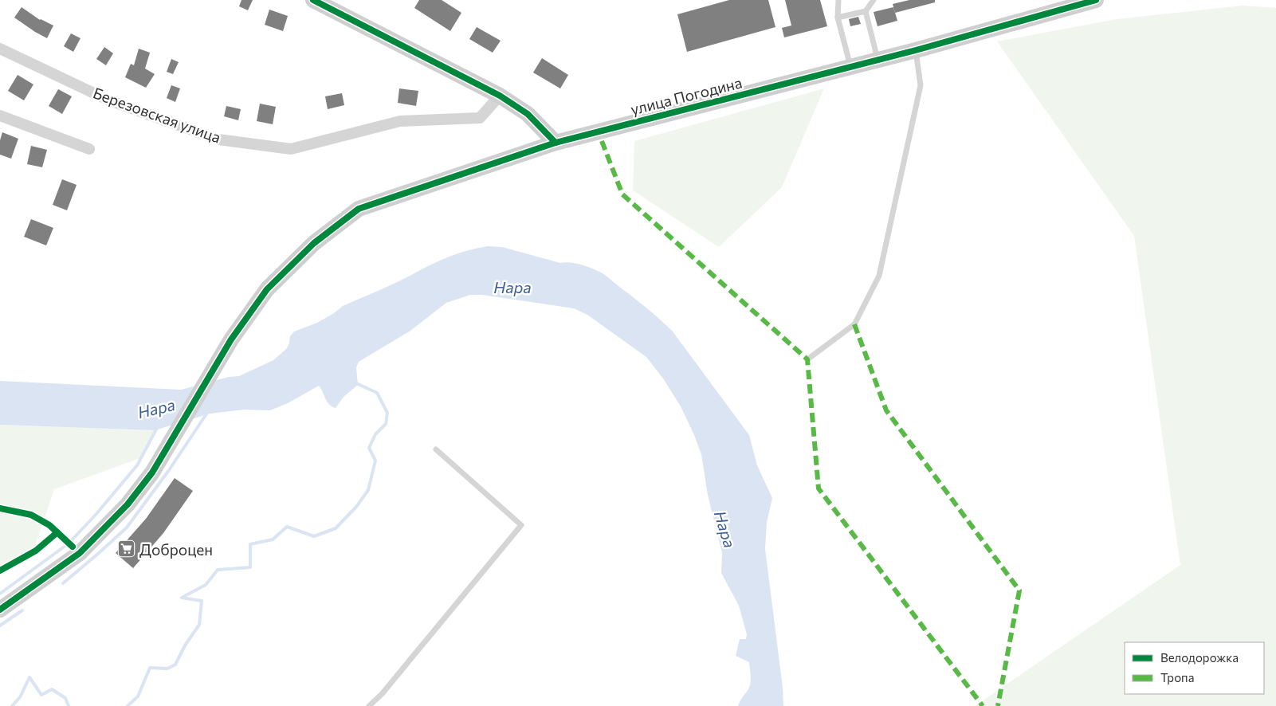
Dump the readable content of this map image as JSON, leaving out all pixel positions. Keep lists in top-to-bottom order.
{
  "streets": {
    "street": ["улица Погодина", "Березовская улица"]
  },
  "water": ["Нара"],
  "places": {
    "supermarket": ["Доброцен"]
  },
  "legend": ["Велодорожка", "Тропа"]
}
